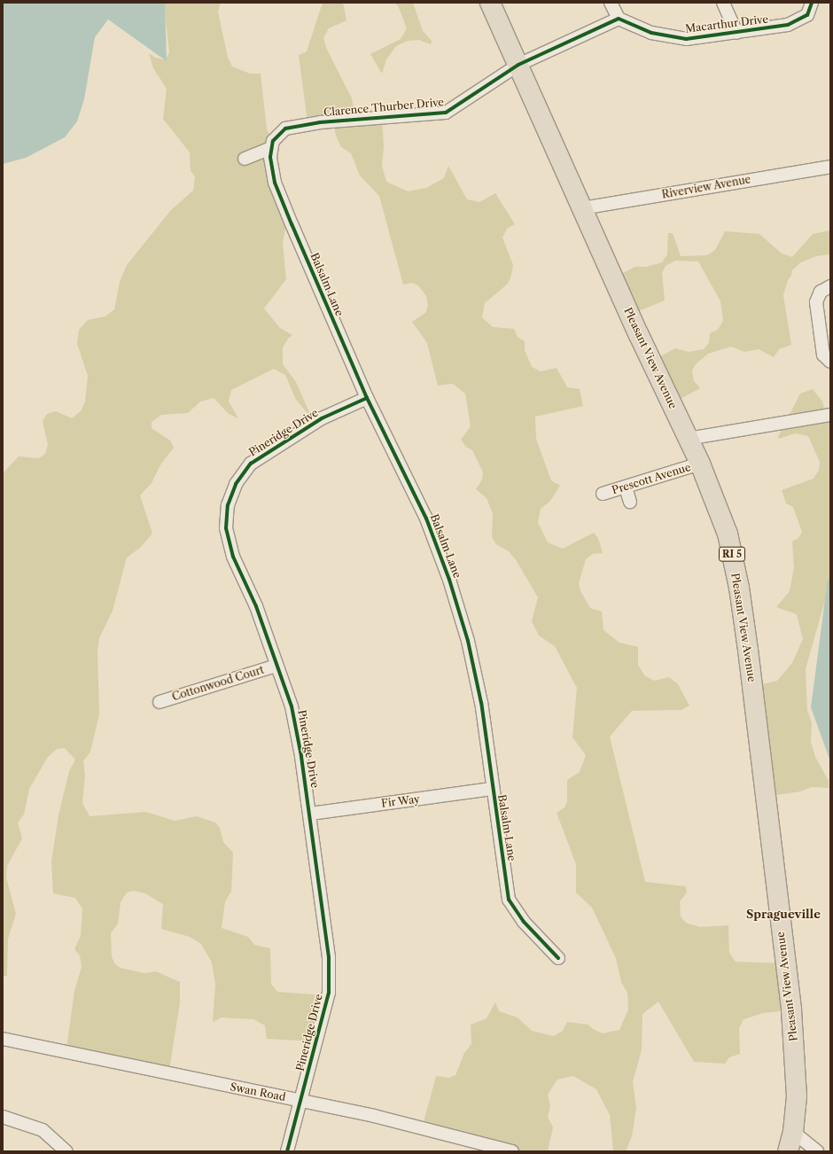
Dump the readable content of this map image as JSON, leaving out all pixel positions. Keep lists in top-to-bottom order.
{
  "streets": {
    "main road": ["Pleasant View Avenue", "RI 5"],
    "street": [
      "Macarthur Drive",
      "Clarence Thurber Drive",
      "Riverview Avenue",
      "Balsalm Lane",
      "Pineridge Drive",
      "Prescott Avenue",
      "Cottonwood Court",
      "Fir Way",
      "Swan Road"
    ]
  },
  "crossings": [
    ["Clarence Thurber Drive", "Balsalm Lane"],
    ["Clarence Thurber Drive", "Pleasant View Avenue"],
    ["Riverview Avenue", "Pleasant View Avenue"],
    ["Balsalm Lane", "Pineridge Drive"],
    ["Balsalm Lane", "Fir Way"],
    ["Pleasant View Avenue", "Prescott Avenue"],
    ["Pineridge Drive", "Cottonwood Court"],
    ["Pineridge Drive", "Fir Way"],
    ["Pineridge Drive", "Swan Road"]
  ],
  "districts": ["Spragueville"]
}
